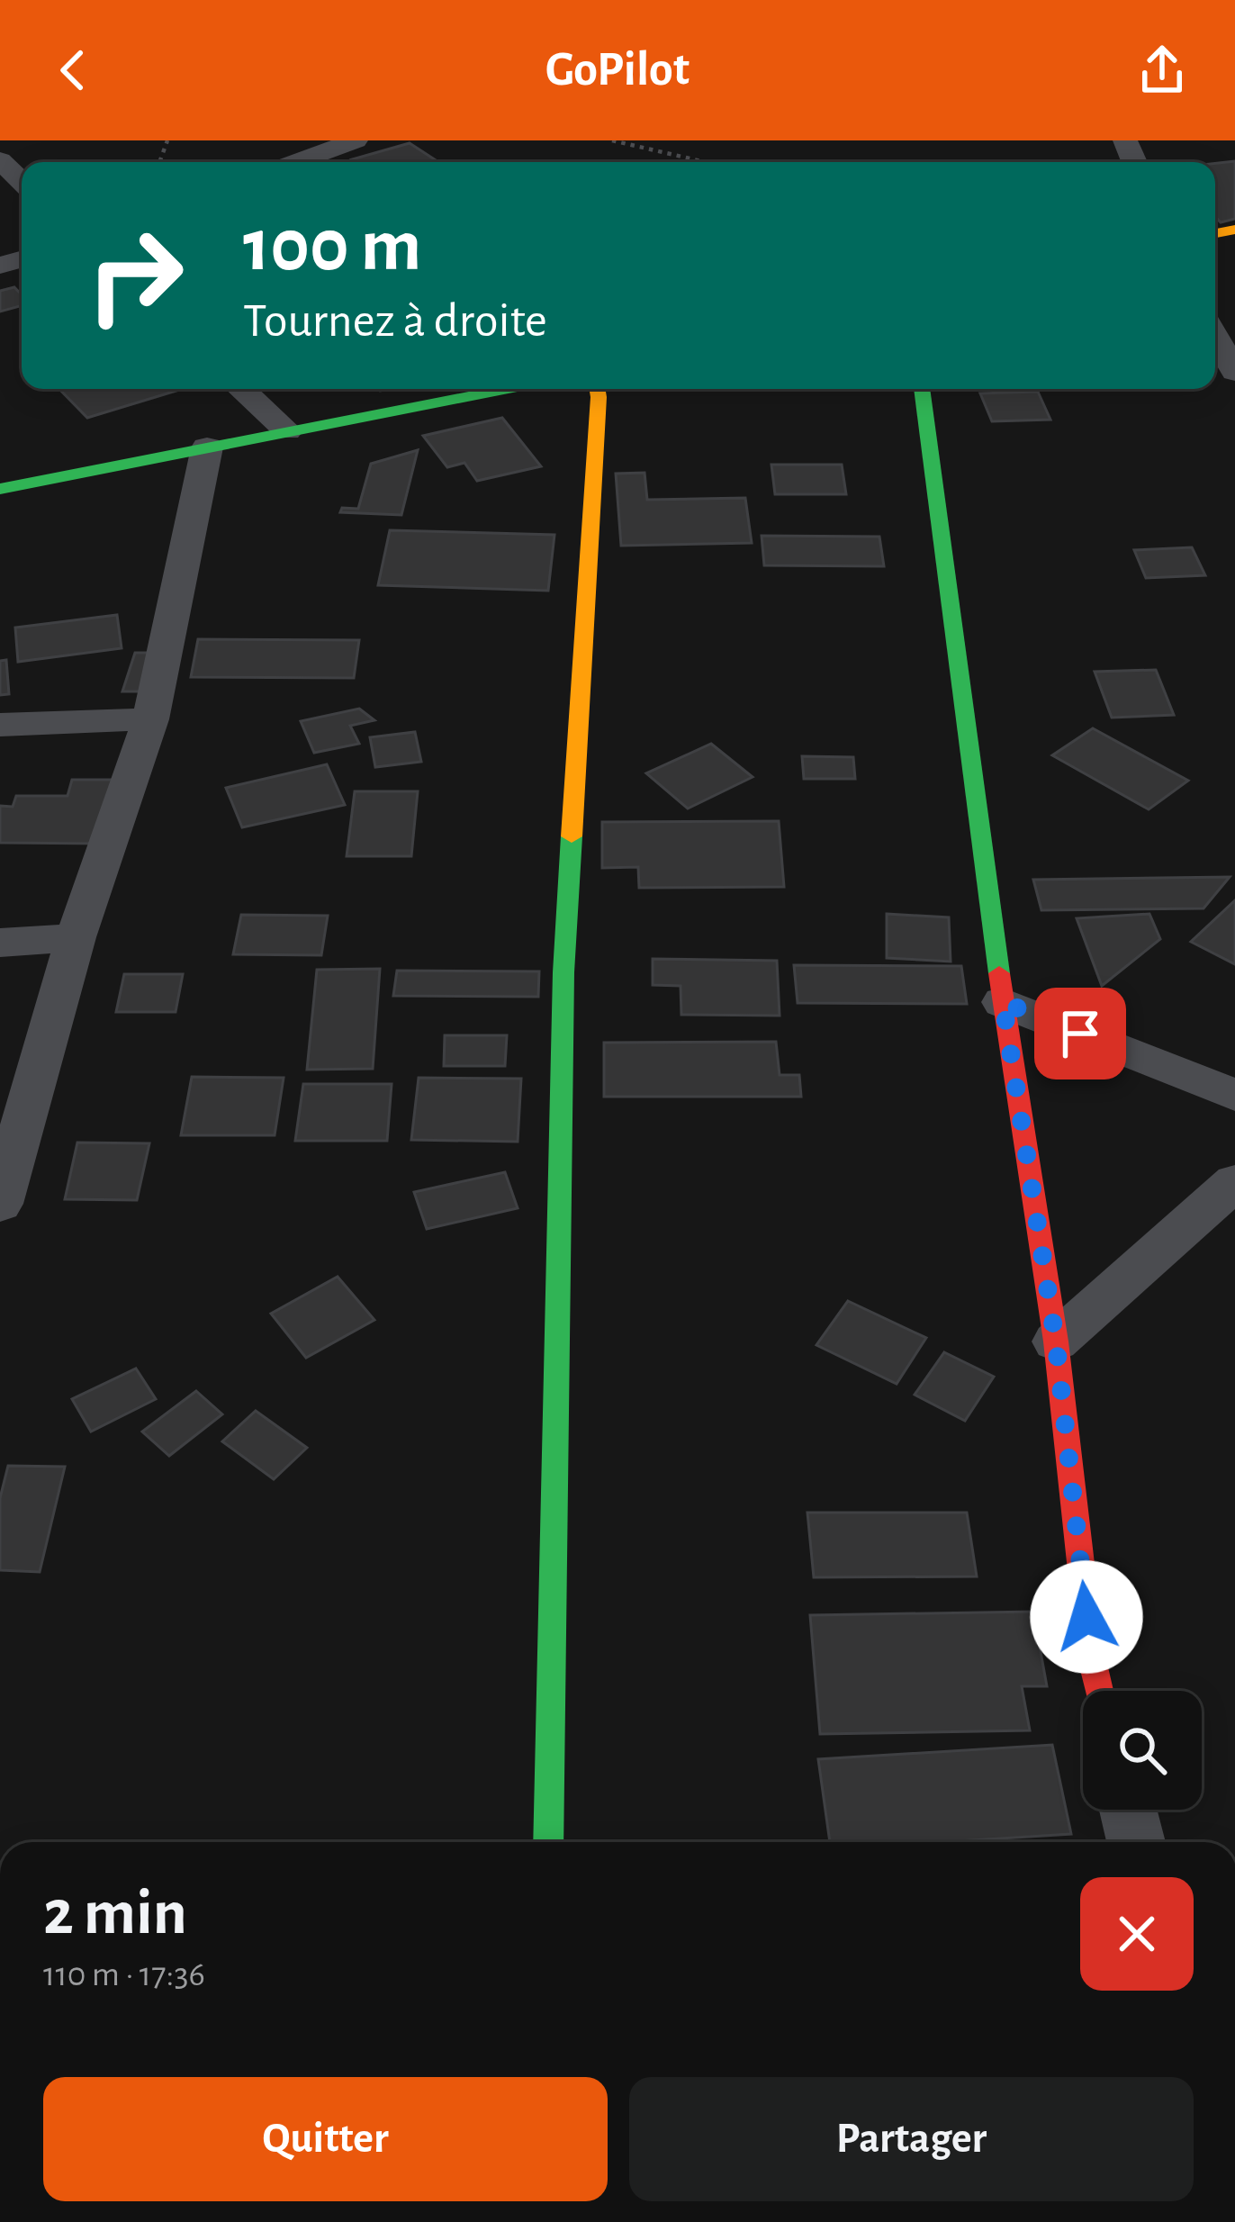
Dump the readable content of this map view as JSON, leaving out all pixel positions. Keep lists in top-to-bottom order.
{
  "page": {
    "header": "GoPilot",
    "turn": ["100 m", "Tournez à droite"],
    "heading": ["2 min", "110 m · 17:36"],
    "buttons": ["Quitter", "Partager"]
  }
}
